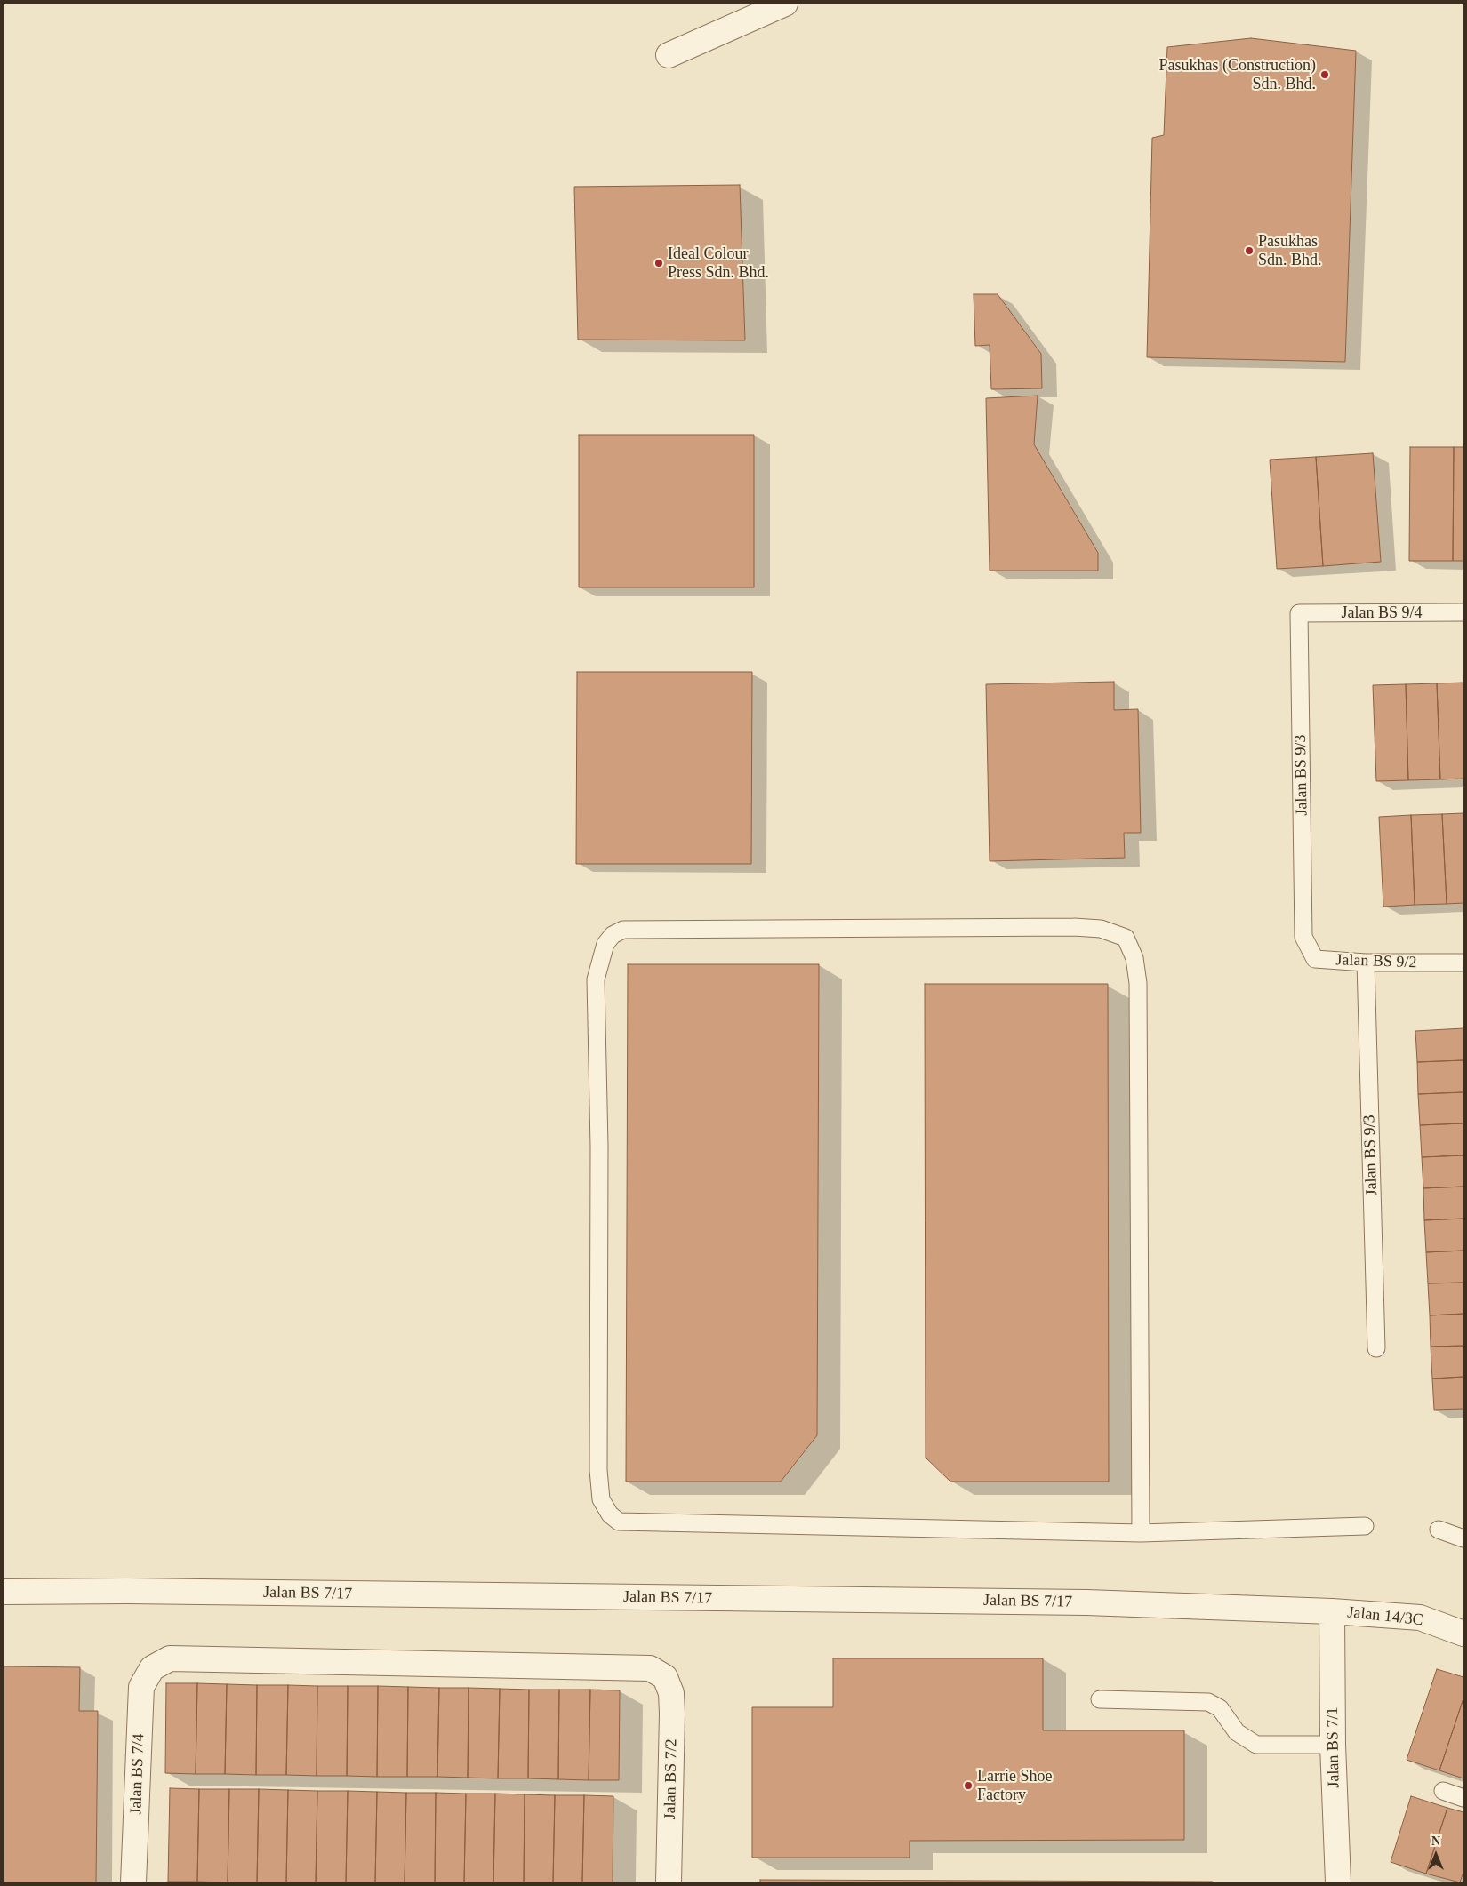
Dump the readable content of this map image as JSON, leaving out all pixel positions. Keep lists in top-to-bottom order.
{
  "streets": {
    "street": [
      "Jalan BS 7/17",
      "Jalan 14/3C",
      "Jalan BS 7/1",
      "Jalan BS 7/4",
      "Jalan BS 7/2"
    ],
    "lane": ["Jalan BS 9/4", "Jalan BS 9/3", "Jalan BS 9/2"]
  },
  "crossings": [
    ["Jalan BS 9/4", "Jalan BS 9/3"],
    ["Jalan BS 9/3", "Jalan BS 9/2"],
    ["Jalan BS 7/17", "Jalan 14/3C"],
    ["Jalan BS 7/17", "Jalan BS 7/1"],
    ["Jalan 14/3C", "Jalan BS 7/1"],
    ["Jalan BS 7/4", "Jalan BS 7/2"]
  ],
  "places": [
    "Pasukhas (Construction) Sdn. Bhd.",
    "Pasukhas Sdn. Bhd.",
    "Ideal Colour Press Sdn. Bhd.",
    "Larrie Shoe Factory"
  ],
  "north": "top"
}
